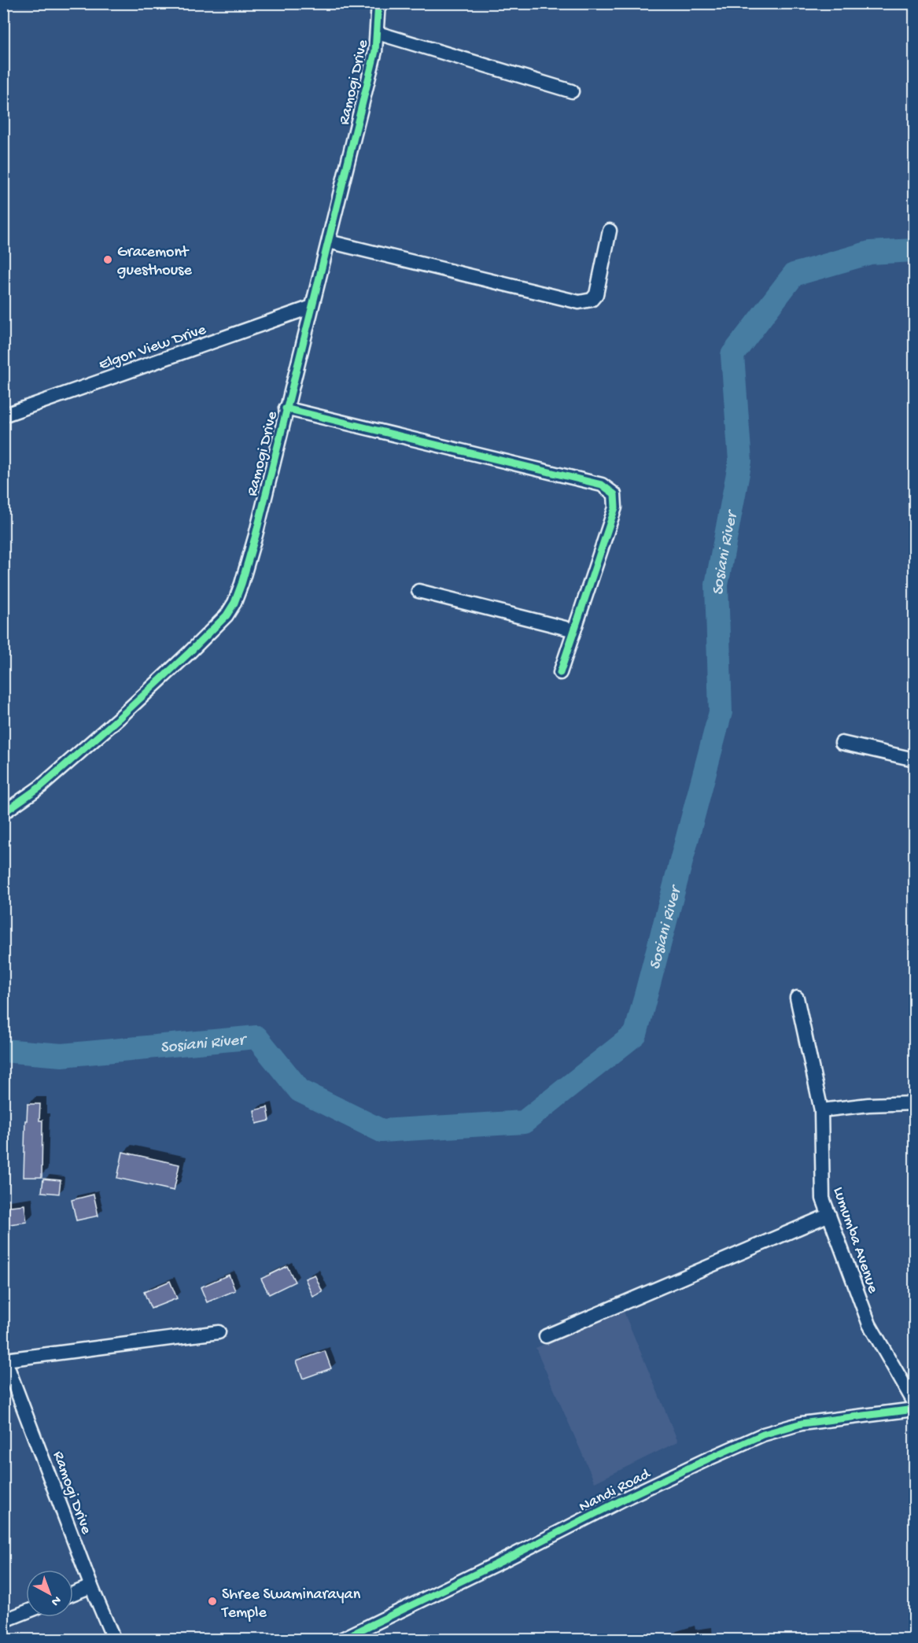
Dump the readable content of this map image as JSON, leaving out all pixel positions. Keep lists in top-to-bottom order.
{
  "streets": {
    "street": [
      "Ramogi Drive",
      "Elgon View Drive",
      "Lumumba Avenue",
      "Nandi Road"
    ]
  },
  "crossings": [
    ["Ramogi Drive", "Elgon View Drive"]
  ],
  "water": ["Sosiani River"],
  "places": ["Gracemont guesthouse", "Shree Swaminarayan Temple"],
  "north": "bottom right"
}
